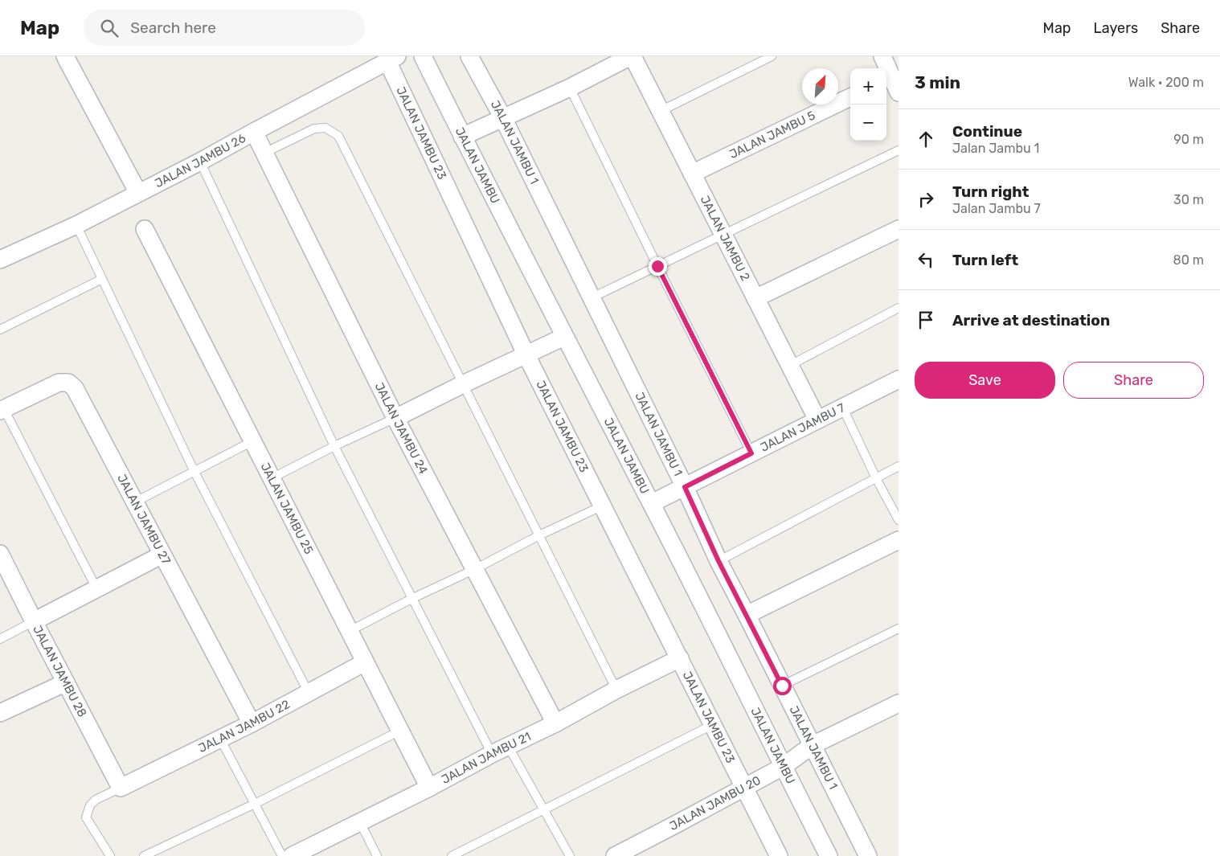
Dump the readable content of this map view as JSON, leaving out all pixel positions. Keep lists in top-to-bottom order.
{
  "streets": {
    "street": [
      "JALAN JAMBU 23",
      "JALAN JAMBU 5",
      "JALAN JAMBU 1",
      "JALAN JAMBU 26",
      "JALAN JAMBU",
      "JALAN JAMBU 2",
      "JALAN JAMBU 7",
      "JALAN JAMBU 24",
      "JALAN JAMBU 25",
      "JALAN JAMBU 27",
      "JALAN JAMBU 28",
      "JALAN JAMBU 22",
      "JALAN JAMBU 21",
      "JALAN JAMBU 20"
    ]
  },
  "crossings": [
    ["JALAN JAMBU 23", "JALAN JAMBU 26"],
    ["JALAN JAMBU 23", "JALAN JAMBU 21"],
    ["JALAN JAMBU 23", "JALAN JAMBU 20"],
    ["JALAN JAMBU 5", "JALAN JAMBU 2"],
    ["JALAN JAMBU 1", "JALAN JAMBU 7"],
    ["JALAN JAMBU 1", "JALAN JAMBU 20"],
    ["JALAN JAMBU 26", "JALAN JAMBU 24"],
    ["JALAN JAMBU", "JALAN JAMBU 7"],
    ["JALAN JAMBU", "JALAN JAMBU 20"],
    ["JALAN JAMBU 2", "JALAN JAMBU 7"],
    ["JALAN JAMBU 24", "JALAN JAMBU 21"],
    ["JALAN JAMBU 25", "JALAN JAMBU 22"],
    ["JALAN JAMBU 25", "JALAN JAMBU 21"],
    ["JALAN JAMBU 27", "JALAN JAMBU 22"],
    ["JALAN JAMBU 28", "JALAN JAMBU 22"]
  ],
  "north": "top right",
  "page": {
    "header": "Map",
    "search": "Search here",
    "nav": ["Map", "Layers", "Share"],
    "heading": ["3 min", "Walk · 200 m"],
    "map_buttons": ["+", "−"],
    "list": [
      ["Continue", "Jalan Jambu 1", "90 m"],
      ["Turn right", "Jalan Jambu 7", "30 m"],
      ["Turn left", "80 m"],
      "Arrive at destination"
    ],
    "buttons": ["Save", "Share"]
  }
}
